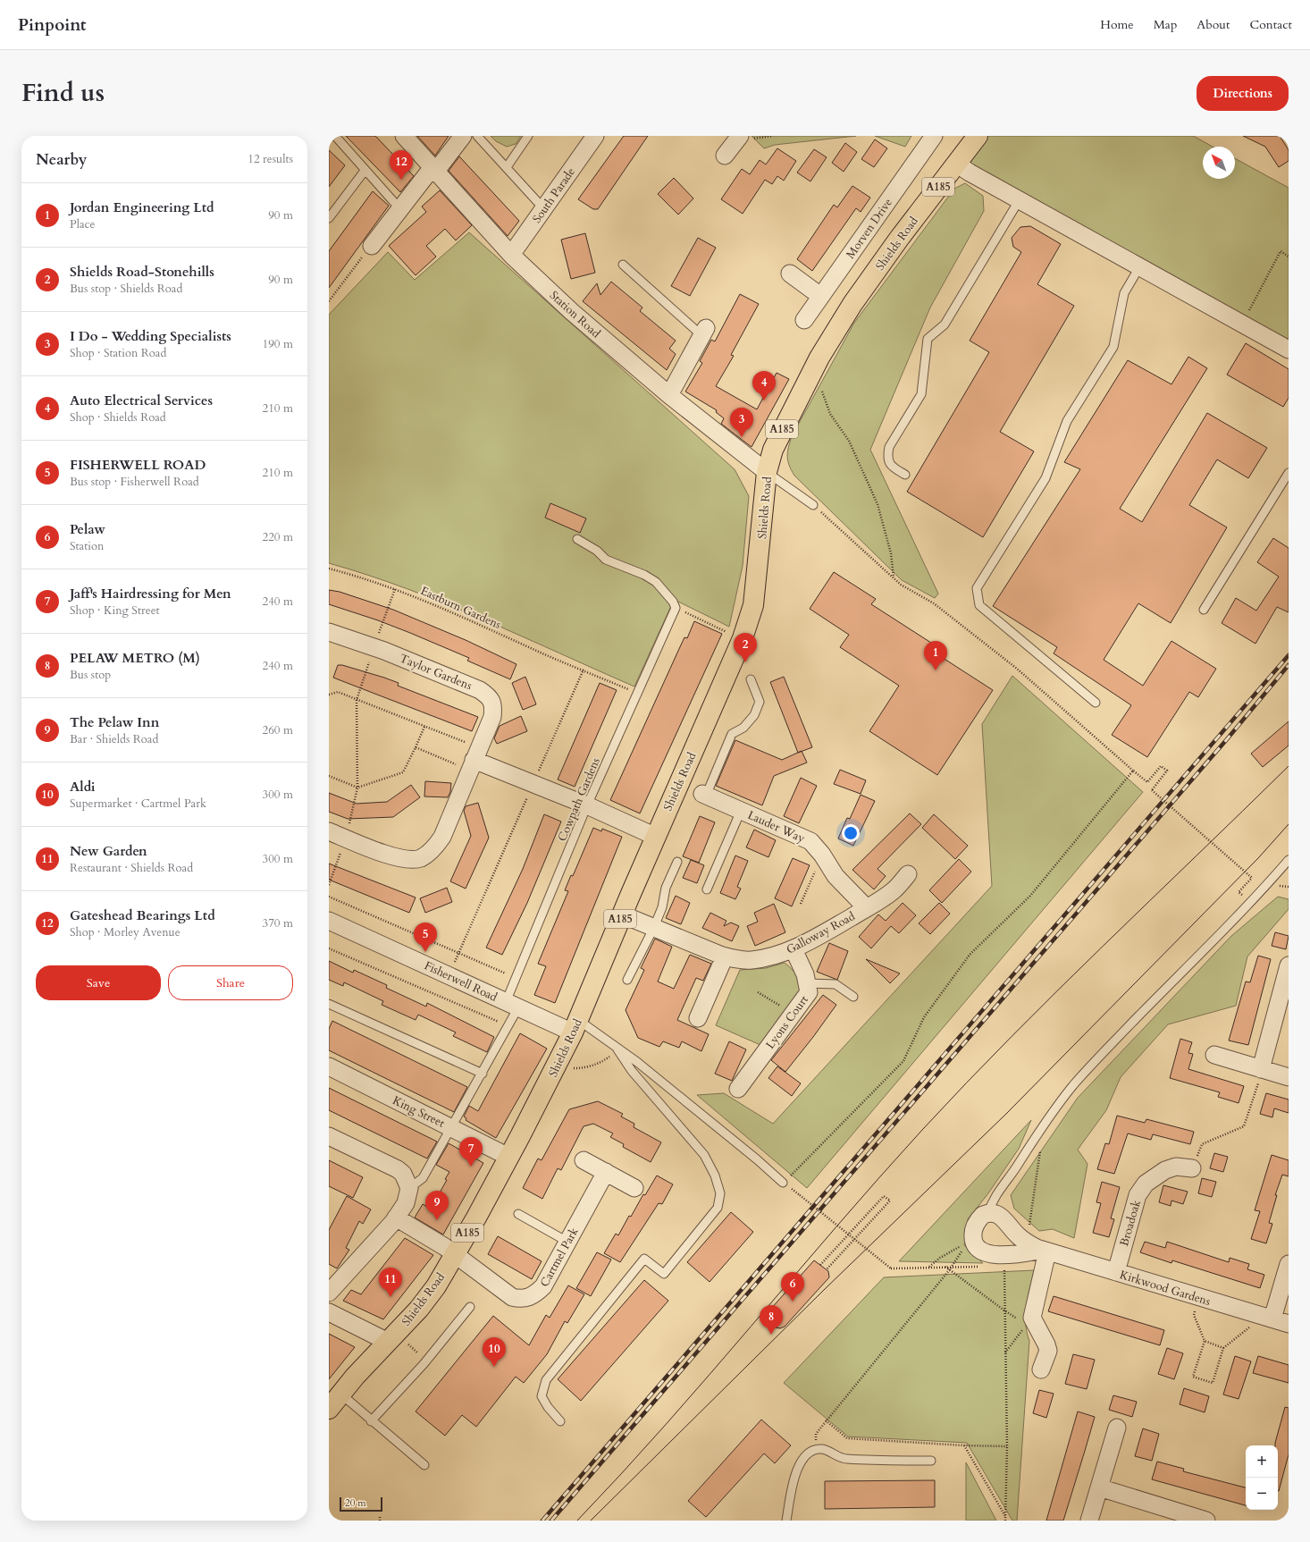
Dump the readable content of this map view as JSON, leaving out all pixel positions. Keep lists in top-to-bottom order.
{
  "streets": {
    "main road": ["A185", "Shields Road"],
    "street": [
      "South Parade",
      "Morven Drive",
      "Station Road",
      "Taylor Gardens",
      "Lauder Way",
      "Galloway Road",
      "Fisherwell Road",
      "Lyons Court",
      "King Street",
      "Broadoak",
      "Cartmel Park",
      "Kirkwood Gardens"
    ],
    "lane": ["Cowpath Gardens"],
    "path": ["Eastburn Gardens"]
  },
  "crossings": [
    ["South Parade", "Station Road"],
    ["Shields Road", "Station Road"],
    ["Shields Road", "Galloway Road"],
    ["Shields Road", "Fisherwell Road"],
    ["Shields Road", "King Street"],
    ["Shields Road", "Cartmel Park"],
    ["Eastburn Gardens", "Cowpath Gardens"],
    ["Cowpath Gardens", "Fisherwell Road"],
    ["Cowpath Gardens", "King Street"],
    ["Lauder Way", "Galloway Road"],
    ["Galloway Road", "Lyons Court"],
    ["Broadoak", "Kirkwood Gardens"]
  ],
  "scale_bar": "20 m",
  "north": "top left",
  "page": {
    "header": "Pinpoint",
    "nav": [
      "Home",
      "Map",
      "About",
      "Contact"
    ],
    "title": "Find us",
    "buttons": [
      "Directions",
      ["Save", "Share"]
    ],
    "heading": ["Nearby", "12 results"],
    "pins": [
      "12",
      "4",
      "3",
      "2",
      "1",
      "5",
      "7",
      "9",
      "11",
      "6",
      "8",
      "10"
    ],
    "list": [
      {
        "mark": "1",
        "name": "Jordan Engineering Ltd",
        "note": "Place",
        "value": "90 m"
      },
      {
        "mark": "2",
        "name": "Shields Road-Stonehills",
        "note": "Bus stop · Shields Road",
        "value": "90 m"
      },
      {
        "mark": "3",
        "name": "I Do - Wedding Specialists",
        "note": "Shop · Station Road",
        "value": "190 m"
      },
      {
        "mark": "4",
        "name": "Auto Electrical Services",
        "note": "Shop · Shields Road",
        "value": "210 m"
      },
      {
        "mark": "5",
        "name": "FISHERWELL ROAD",
        "note": "Bus stop · Fisherwell Road",
        "value": "210 m"
      },
      {
        "mark": "6",
        "name": "Pelaw",
        "note": "Station",
        "value": "220 m"
      },
      {
        "mark": "7",
        "name": "Jaff's Hairdressing for Men",
        "note": "Shop · King Street",
        "value": "240 m"
      },
      {
        "mark": "8",
        "name": "PELAW METRO (M)",
        "note": "Bus stop",
        "value": "240 m"
      },
      {
        "mark": "9",
        "name": "The Pelaw Inn",
        "note": "Bar · Shields Road",
        "value": "260 m"
      },
      {
        "mark": "10",
        "name": "Aldi",
        "note": "Supermarket · Cartmel Park",
        "value": "300 m"
      },
      {
        "mark": "11",
        "name": "New Garden",
        "note": "Restaurant · Shields Road",
        "value": "300 m"
      },
      {
        "mark": "12",
        "name": "Gateshead Bearings Ltd",
        "note": "Shop · Morley Avenue",
        "value": "370 m"
      }
    ],
    "map_buttons": ["+", "−"],
    "scale": "20 m"
  }
}
